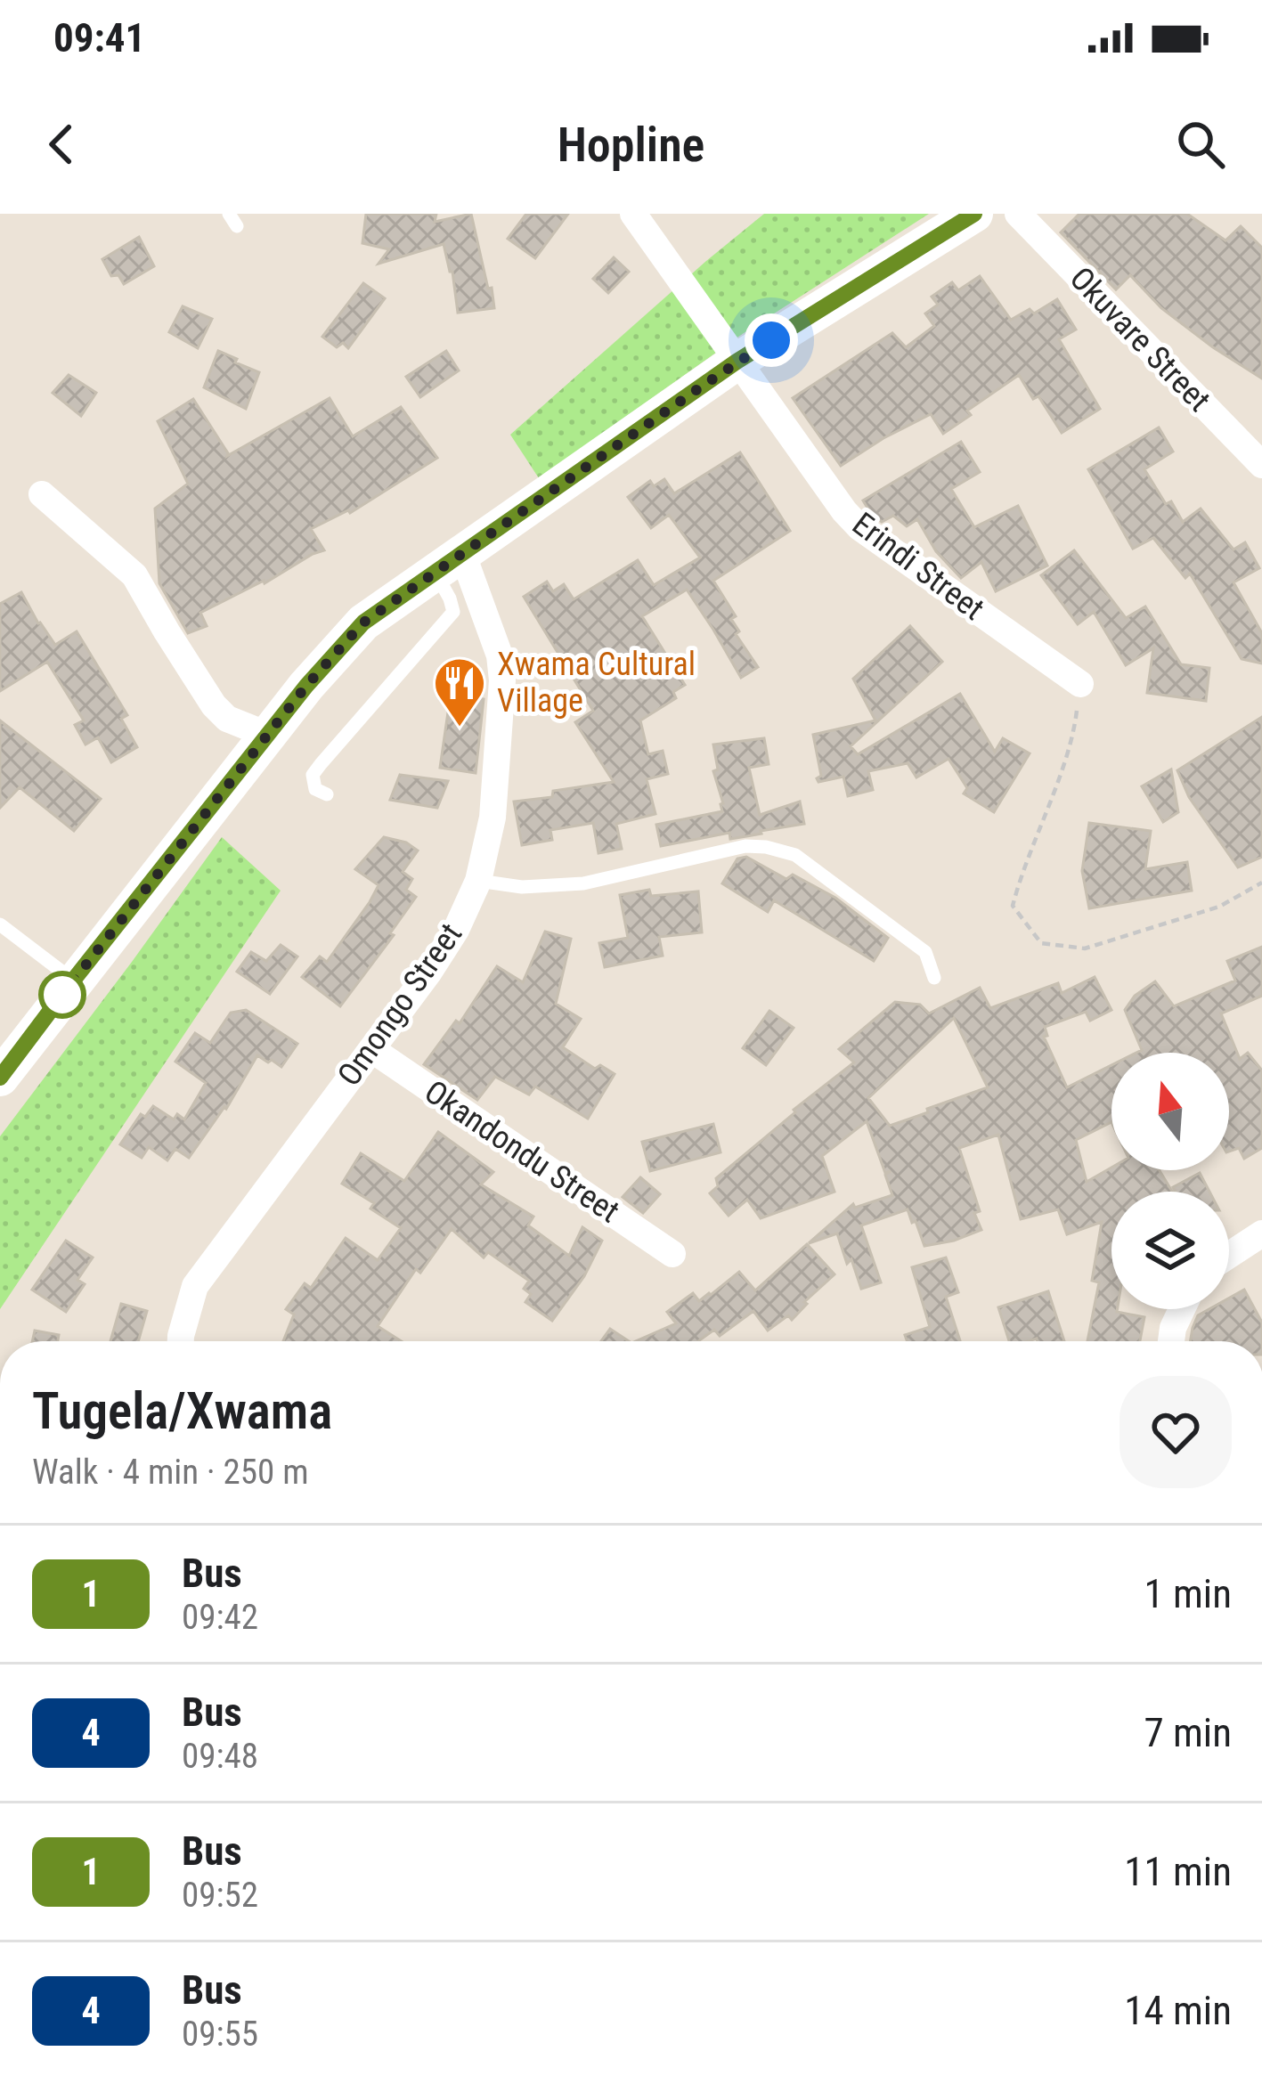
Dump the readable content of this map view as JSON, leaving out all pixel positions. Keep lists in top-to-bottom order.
{
  "streets": {
    "street": [
      "Okuvare Street",
      "Erindi Street",
      "Omongo Street",
      "Okandondu Street"
    ]
  },
  "crossings": [
    ["Omongo Street", "Okandondu Street"]
  ],
  "places": {
    "restaurant": ["Xwama Cultural Village"]
  },
  "lines": ["bus line 1"],
  "north": "top",
  "page": {
    "status": "09:41",
    "header": "Hopline",
    "heading": ["Tugela/Xwama", "Walk · 4 min · 250 m"],
    "list": [
      {
        "mark": "1",
        "name": "Bus",
        "note": "09:42",
        "value": "1 min"
      },
      {
        "mark": "4",
        "name": "Bus",
        "note": "09:48",
        "value": "7 min"
      },
      {
        "mark": "1",
        "name": "Bus",
        "note": "09:52",
        "value": "11 min"
      },
      {
        "mark": "4",
        "name": "Bus",
        "note": "09:55",
        "value": "14 min"
      }
    ]
  }
}
